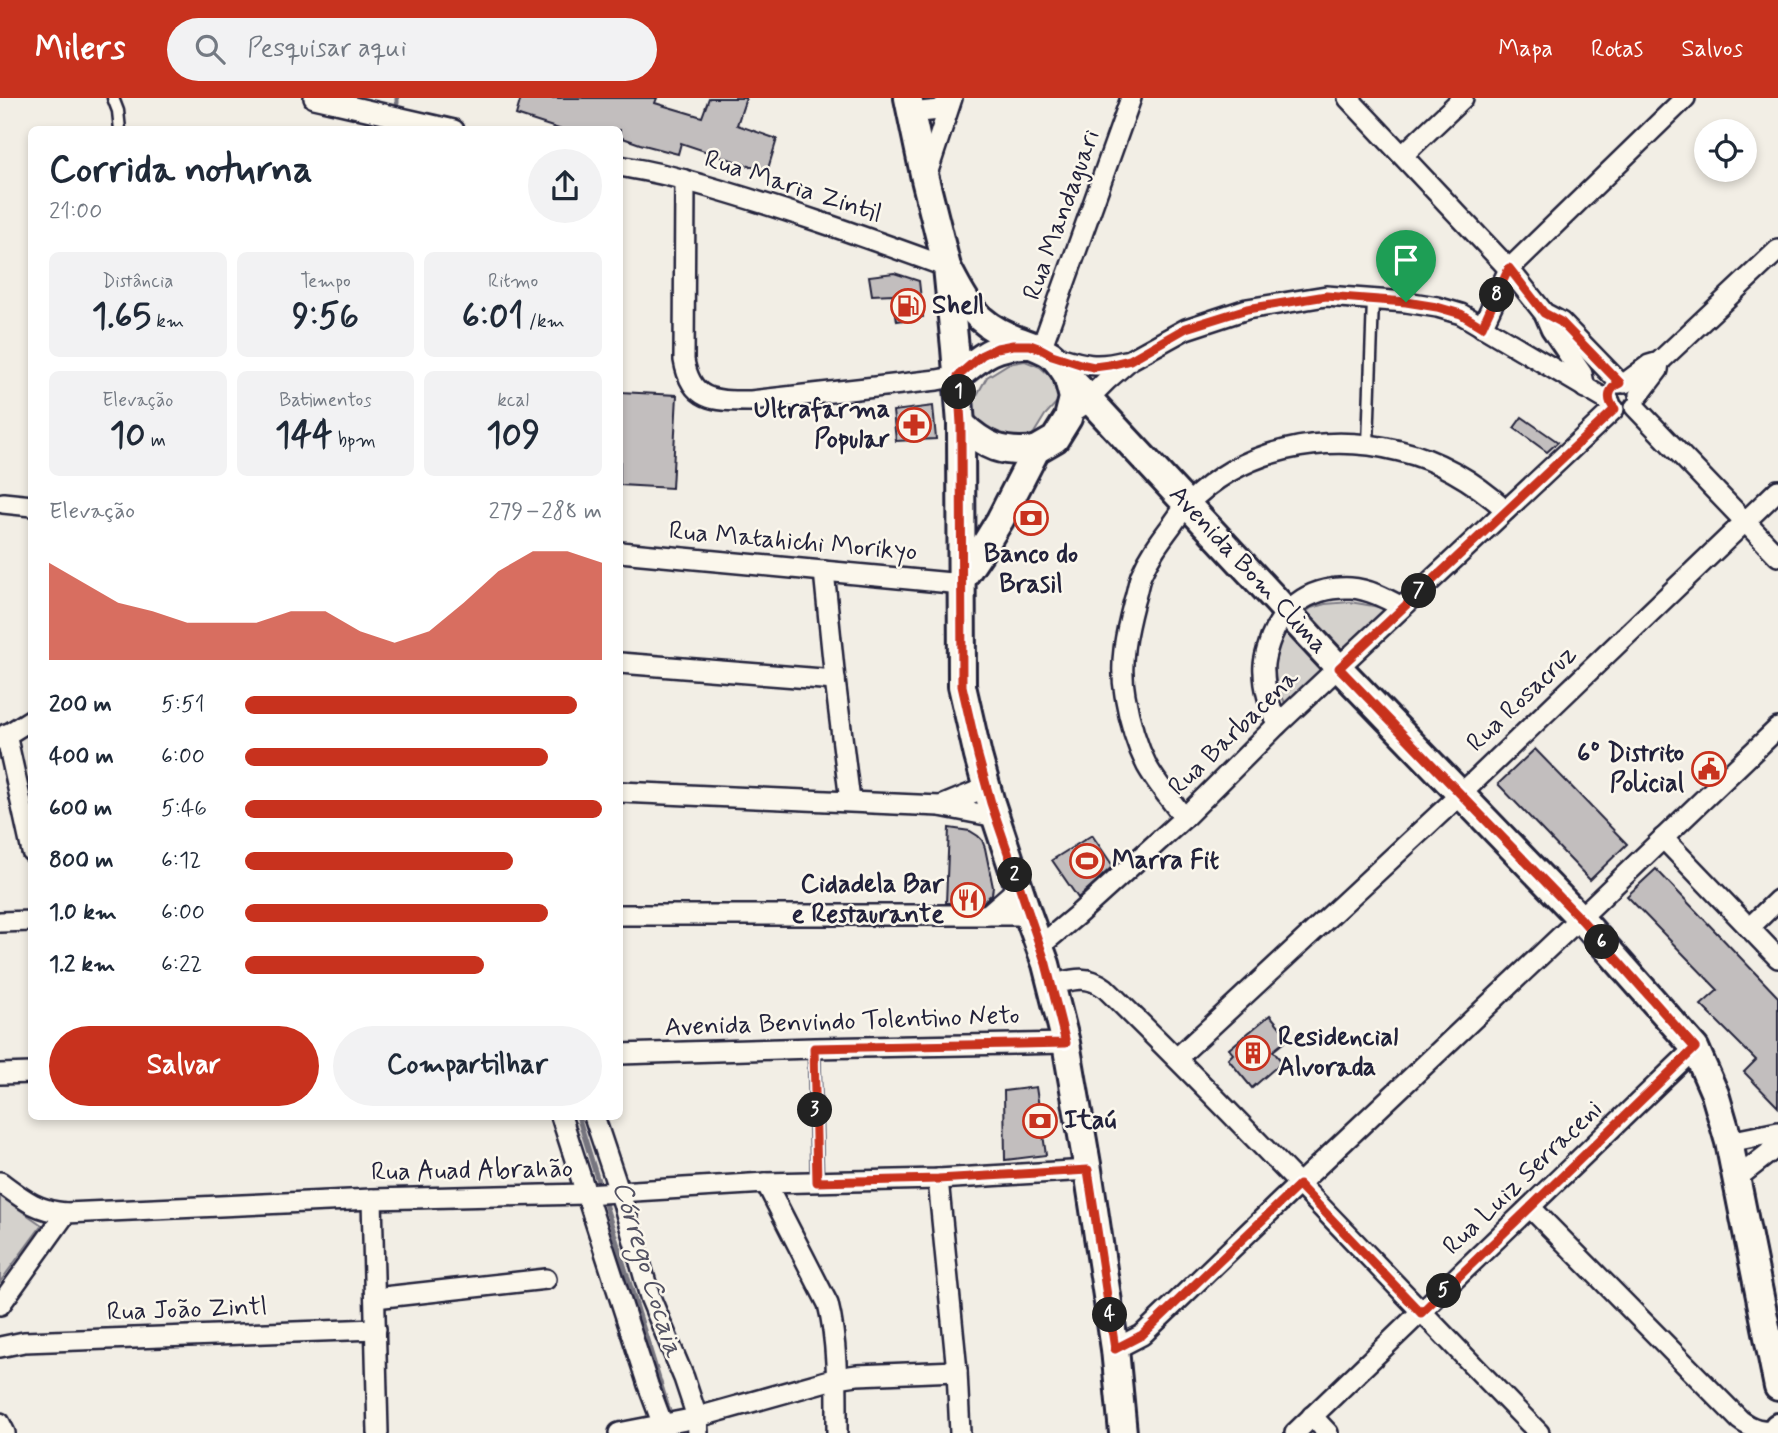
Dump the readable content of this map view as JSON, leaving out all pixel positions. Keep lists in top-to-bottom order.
{
  "streets": {
    "main road": ["Avenida Bom Clima"],
    "street": [
      "Rua Maria Zintil",
      "Rua Mandaguari",
      "Rua Matahichi Morikyo",
      "Rua Rosacruz",
      "Rua Barbacena",
      "Avenida Benvindo Tolentino Neto",
      "Rua Auad Abrahão",
      "Rua Luiz Serraceni",
      "Rua João Zintl"
    ]
  },
  "crossings": [
    ["Rua Maria Zintil", "Avenida Bom Clima"],
    ["Rua Mandaguari", "Avenida Bom Clima"],
    ["Avenida Bom Clima", "Rua Rosacruz"],
    ["Avenida Bom Clima", "Rua Barbacena"],
    ["Avenida Bom Clima", "Rua Luiz Serraceni"]
  ],
  "water": ["Córrego Cocaia"],
  "places": {
    "fuel station": ["Shell"],
    "pharmacy": ["Ultrafarma Popular"],
    "bank": ["Banco do Brasil", "Itaú"],
    "public building": ["6º Distrito Policial"],
    "sports": ["Marra Fit"],
    "restaurant": ["Cidadela Bar e Restaurante"],
    "building": ["Residencial Alvorada"]
  },
  "page": {
    "header": "Milers",
    "search": "Pesquisar aqui",
    "nav": ["Mapa", "Rotas", "Salvos"],
    "heading": ["Corrida noturna", "21:00"],
    "stats": [
      ["Distância", "1.65 km"],
      ["Tempo", "9:56"],
      ["Ritmo", "6:01 /km"],
      ["Elevação", "10 m"],
      ["Batimentos", "144 bpm"],
      ["kcal", "109"]
    ],
    "pins": [
      "8",
      "1",
      "7",
      "2",
      "6",
      "3",
      "5",
      "4"
    ],
    "chart": ["Elevação", "279–288 m"],
    "list": [
      {
        "name": "200 m",
        "note": "5:51"
      },
      {
        "name": "400 m",
        "note": "6:00"
      },
      {
        "name": "600 m",
        "note": "5:46"
      },
      {
        "name": "800 m",
        "note": "6:12"
      },
      {
        "name": "1.0 km",
        "note": "6:00"
      },
      {
        "name": "1.2 km",
        "note": "6:22"
      }
    ],
    "buttons": ["Salvar", "Compartilhar"]
  }
}
